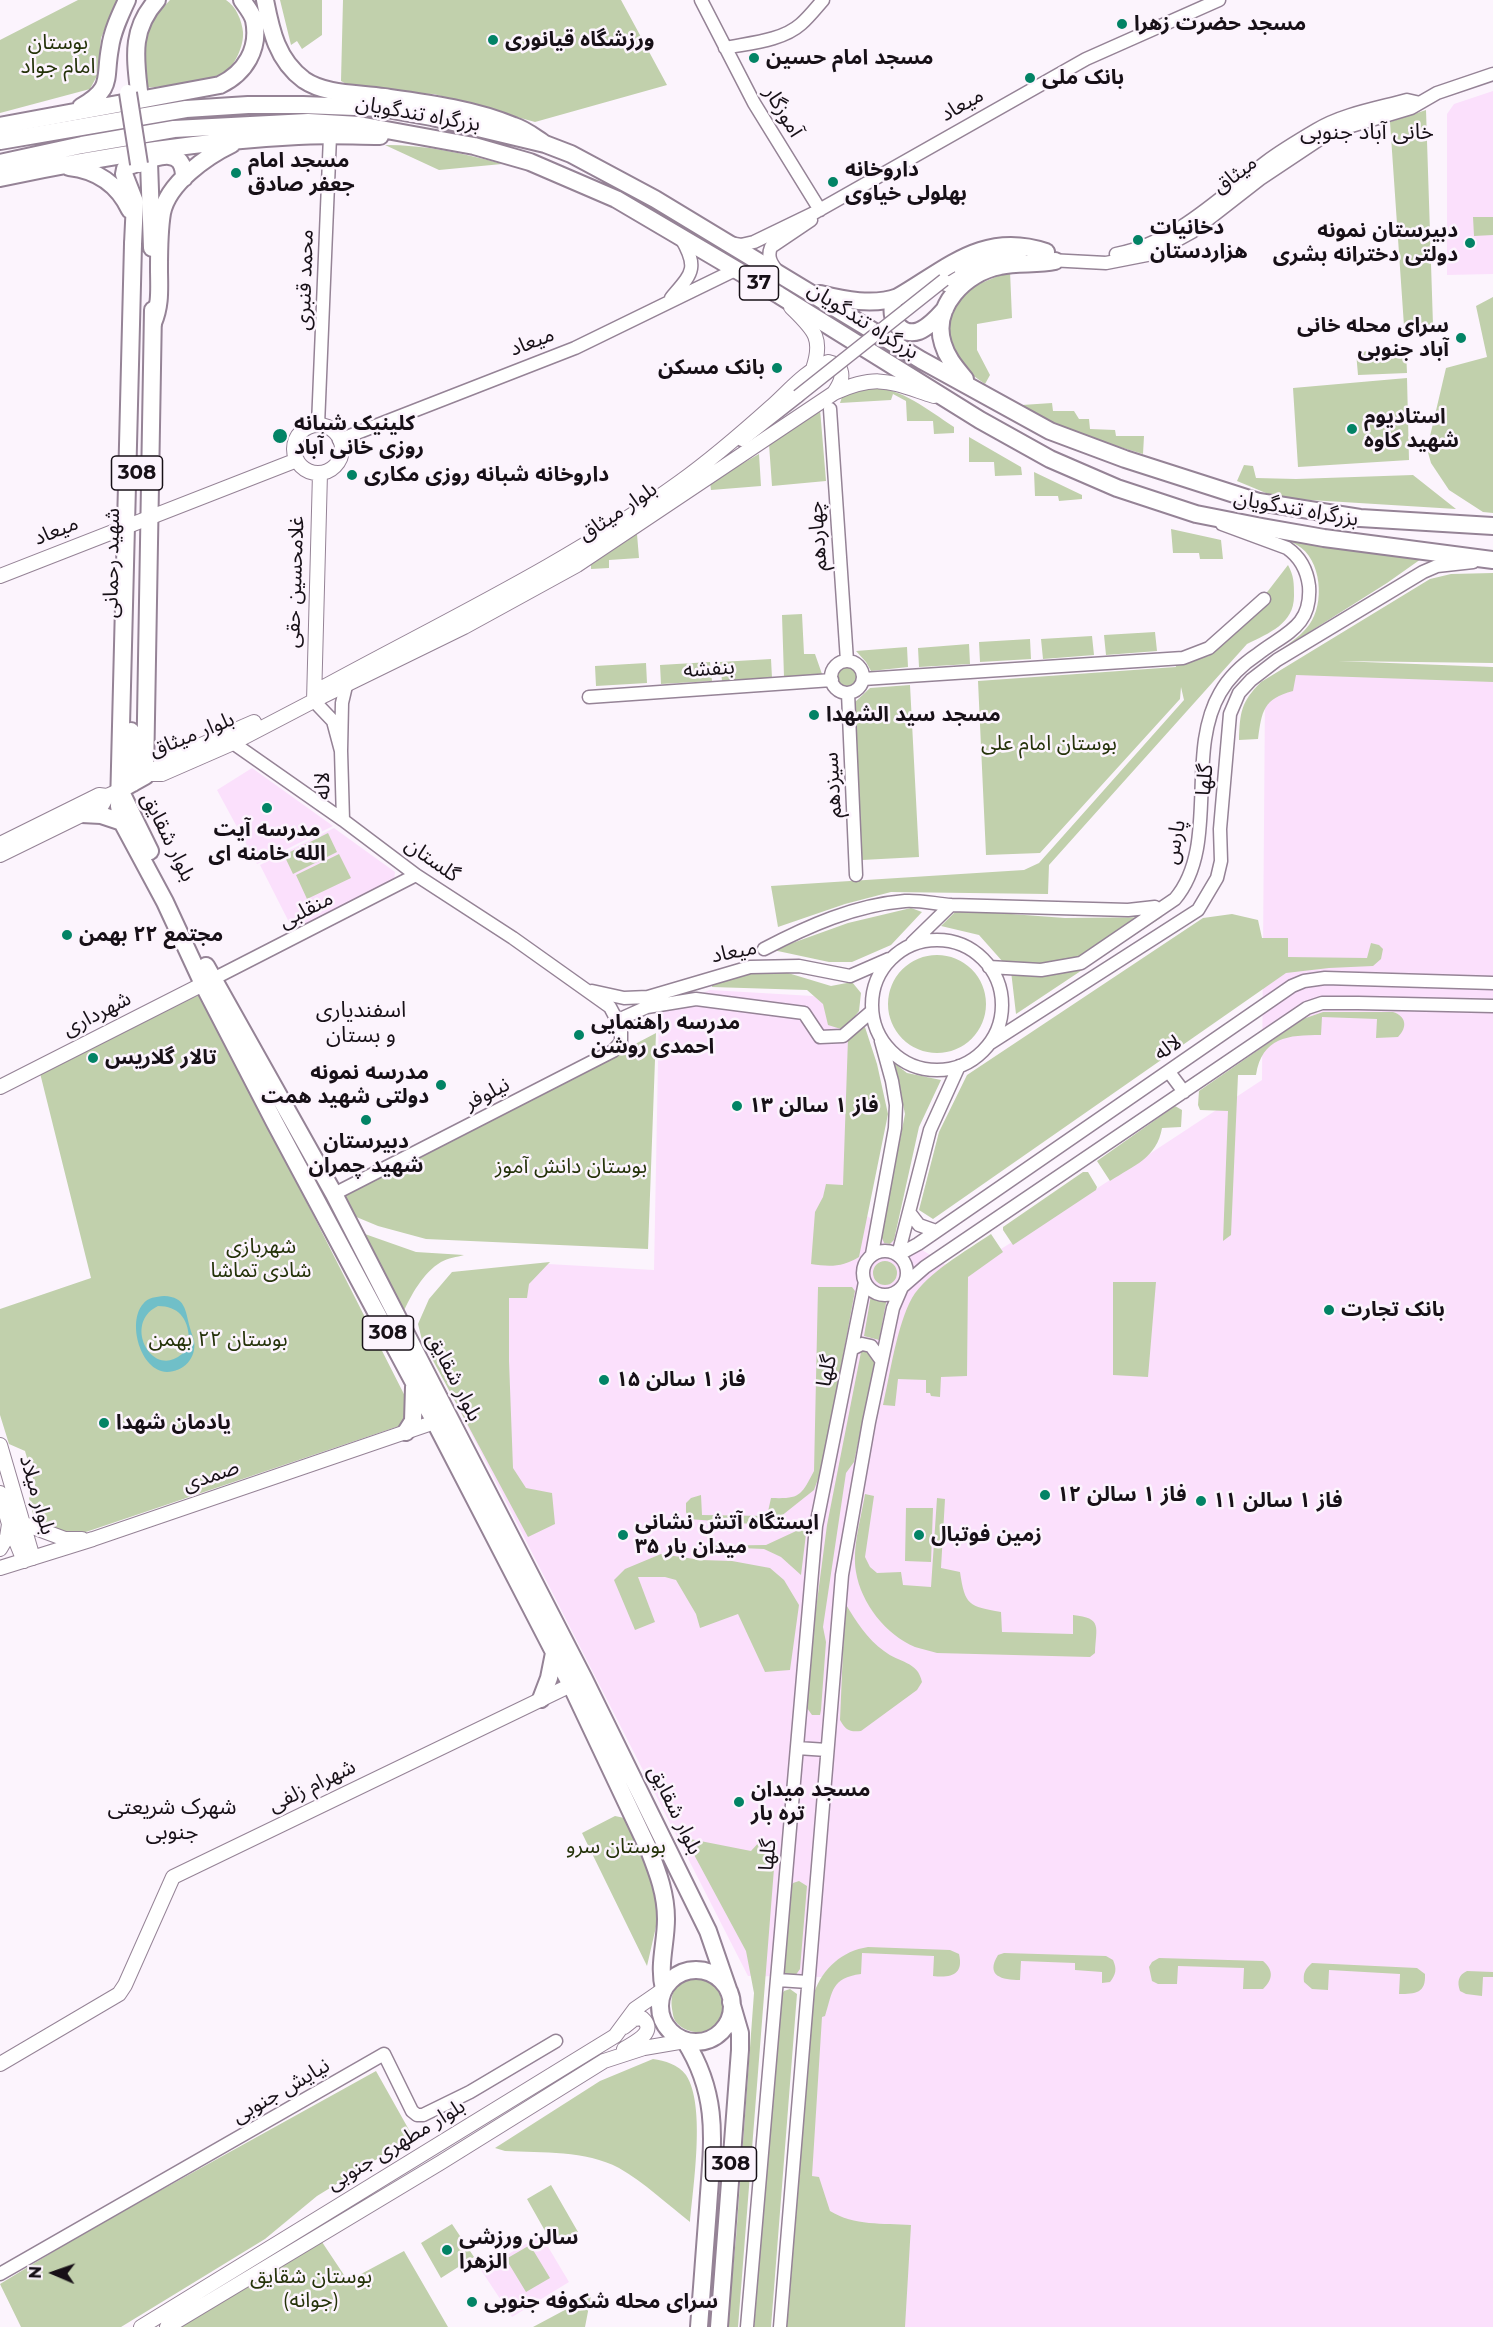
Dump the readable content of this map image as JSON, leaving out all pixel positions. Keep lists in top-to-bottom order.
{
  "streets": {
    "main road": [
      "میعاد",
      "بزرگراه تندگویان",
      "37",
      "308",
      "بلوار میثاق",
      "شهید رحمانی",
      "غلامحسین حقی",
      "بلوار شقایق",
      "شهرداری",
      "صمدی",
      "بلوار میلاد",
      "شهرام زلفی",
      "بلوار مطهری جنوبی"
    ],
    "street": [
      "آموزگار",
      "میثاق",
      "محمد قنبری",
      "چهاردهم",
      "بنفشه",
      "گلها",
      "سیزدهم",
      "لاله",
      "پارس",
      "گلستان",
      "منقلبی",
      "نیلوفر",
      "نیایش جنوبی"
    ]
  },
  "crossings": [
    ["میعاد", "آموزگار"],
    ["میعاد", "بزرگراه تندگویان"],
    ["میعاد", "محمد قنبری"],
    ["میعاد", "شهید رحمانی"],
    ["میعاد", "غلامحسین حقی"],
    ["میعاد", "گلها"],
    ["میعاد", "پارس"],
    ["میعاد", "گلستان"],
    ["بزرگراه تندگویان", "گلها"],
    ["بزرگراه تندگویان", "پارس"],
    ["محمد قنبری", "غلامحسین حقی"],
    ["308", "شهید رحمانی"],
    ["308", "بلوار شقایق"],
    ["308", "بلوار مطهری جنوبی"],
    ["بلوار میثاق", "شهید رحمانی"],
    ["بلوار میثاق", "غلامحسین حقی"],
    ["بلوار میثاق", "بلوار شقایق"],
    ["بلوار میثاق", "گلستان"],
    ["چهاردهم", "بنفشه"],
    ["چهاردهم", "سیزدهم"],
    ["شهید رحمانی", "بلوار شقایق"],
    ["بنفشه", "سیزدهم"],
    ["گلها", "لاله"],
    ["گلها", "پارس"],
    ["لاله", "گلستان"],
    ["بلوار شقایق", "منقلبی"],
    ["بلوار شقایق", "شهرداری"],
    ["بلوار شقایق", "نیلوفر"],
    ["بلوار شقایق", "صمدی"],
    ["بلوار شقایق", "شهرام زلفی"],
    ["بلوار شقایق", "بلوار مطهری جنوبی"],
    ["گلستان", "منقلبی"],
    ["گلستان", "نیلوفر"],
    ["منقلبی", "شهرداری"],
    ["صمدی", "بلوار میلاد"]
  ],
  "districts": ["خانی آباد جنوبی", "اسفندیاری و بستان", "شهرک شریعتی جنوبی"],
  "parks": [
    "بوستان امام جواد",
    "بوستان امام علی",
    "بوستان دانش آموز",
    "شهربازی شادی تماشا",
    "بوستان ۲۲ بهمن",
    "بوستان سرو",
    "بوستان شقایق (جوانه)"
  ],
  "places": [
    "مسجد حضرت زهرا",
    "ورزشگاه قیانوری",
    "مسجد امام حسین",
    "بانک ملی",
    "مسجد امام جعفر صادق",
    "داروخانه بهلولی خیاوی",
    "دخانیات هزاردستان",
    "دبیرستان نمونه دولتی دخترانه بشری",
    "سرای محله خانی آباد جنوبی",
    "بانک مسکن",
    "استادیوم شهید کاوه",
    "کلینیک شبانه روزی خانی آباد",
    "داروخانه شبانه روزی مکاری",
    "مسجد سید الشهدا",
    "مدرسه آیت الله خامنه ای",
    "مجتمع ۲۲ بهمن",
    "مدرسه راهنمایی احمدی روشن",
    "تالار گلاریس",
    "مدرسه نمونه دولتی شهید همت",
    "فاز ۱ سالن ۱۳",
    "دبیرستان شهید چمران",
    "بانک تجارت",
    "فاز ۱ سالن ۱۵",
    "یادمان شهدا",
    "فاز ۱ سالن ۱۲",
    "فاز ۱ سالن ۱۱",
    "ایستگاه آتش نشانی ۳۵ میدان بار",
    "زمین فوتبال",
    "مسجد میدان تره بار",
    "سالن ورزشی الزهرا",
    "سرای محله شکوفه جنوبی"
  ],
  "north": "left"
}
